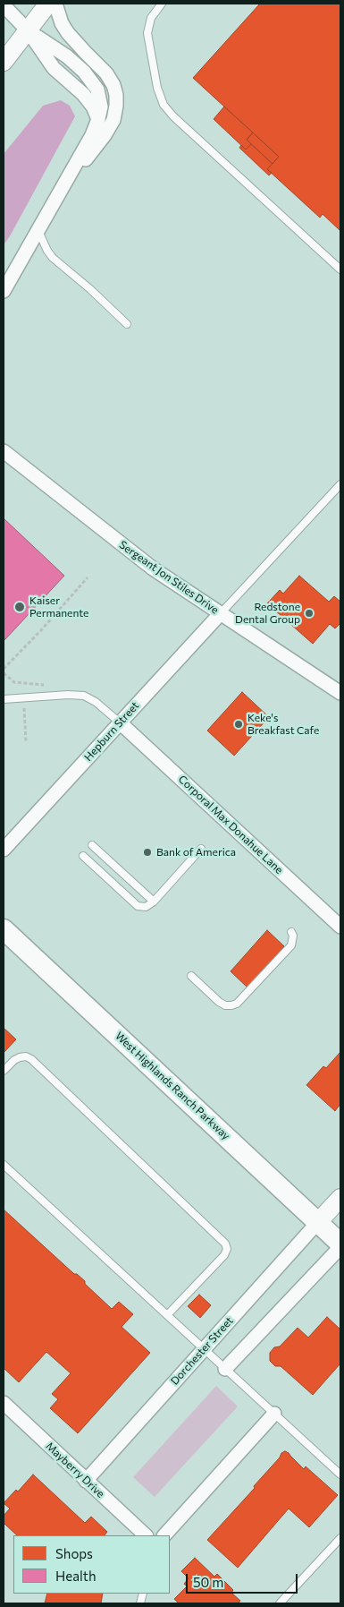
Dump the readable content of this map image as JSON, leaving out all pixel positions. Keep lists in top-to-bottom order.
{
  "streets": {
    "main road": ["West Highlands Ranch Parkway"],
    "street": [
      "Sergeant Jon Stiles Drive",
      "Hepburn Street",
      "Corporal Max Donahue Lane",
      "Dorchester Street",
      "Mayberry Drive"
    ]
  },
  "crossings": [
    ["Sergeant Jon Stiles Drive", "Hepburn Street"],
    ["Hepburn Street", "Corporal Max Donahue Lane"],
    ["West Highlands Ranch Parkway", "Dorchester Street"],
    ["Dorchester Street", "Mayberry Drive"]
  ],
  "places": [
    "Kaiser Permanente",
    "Redstone Dental Group",
    "Keke's Breakfast Cafe",
    "Bank of America"
  ],
  "legend": ["Shops", "Health"],
  "scale_bar": "50 m"
}
